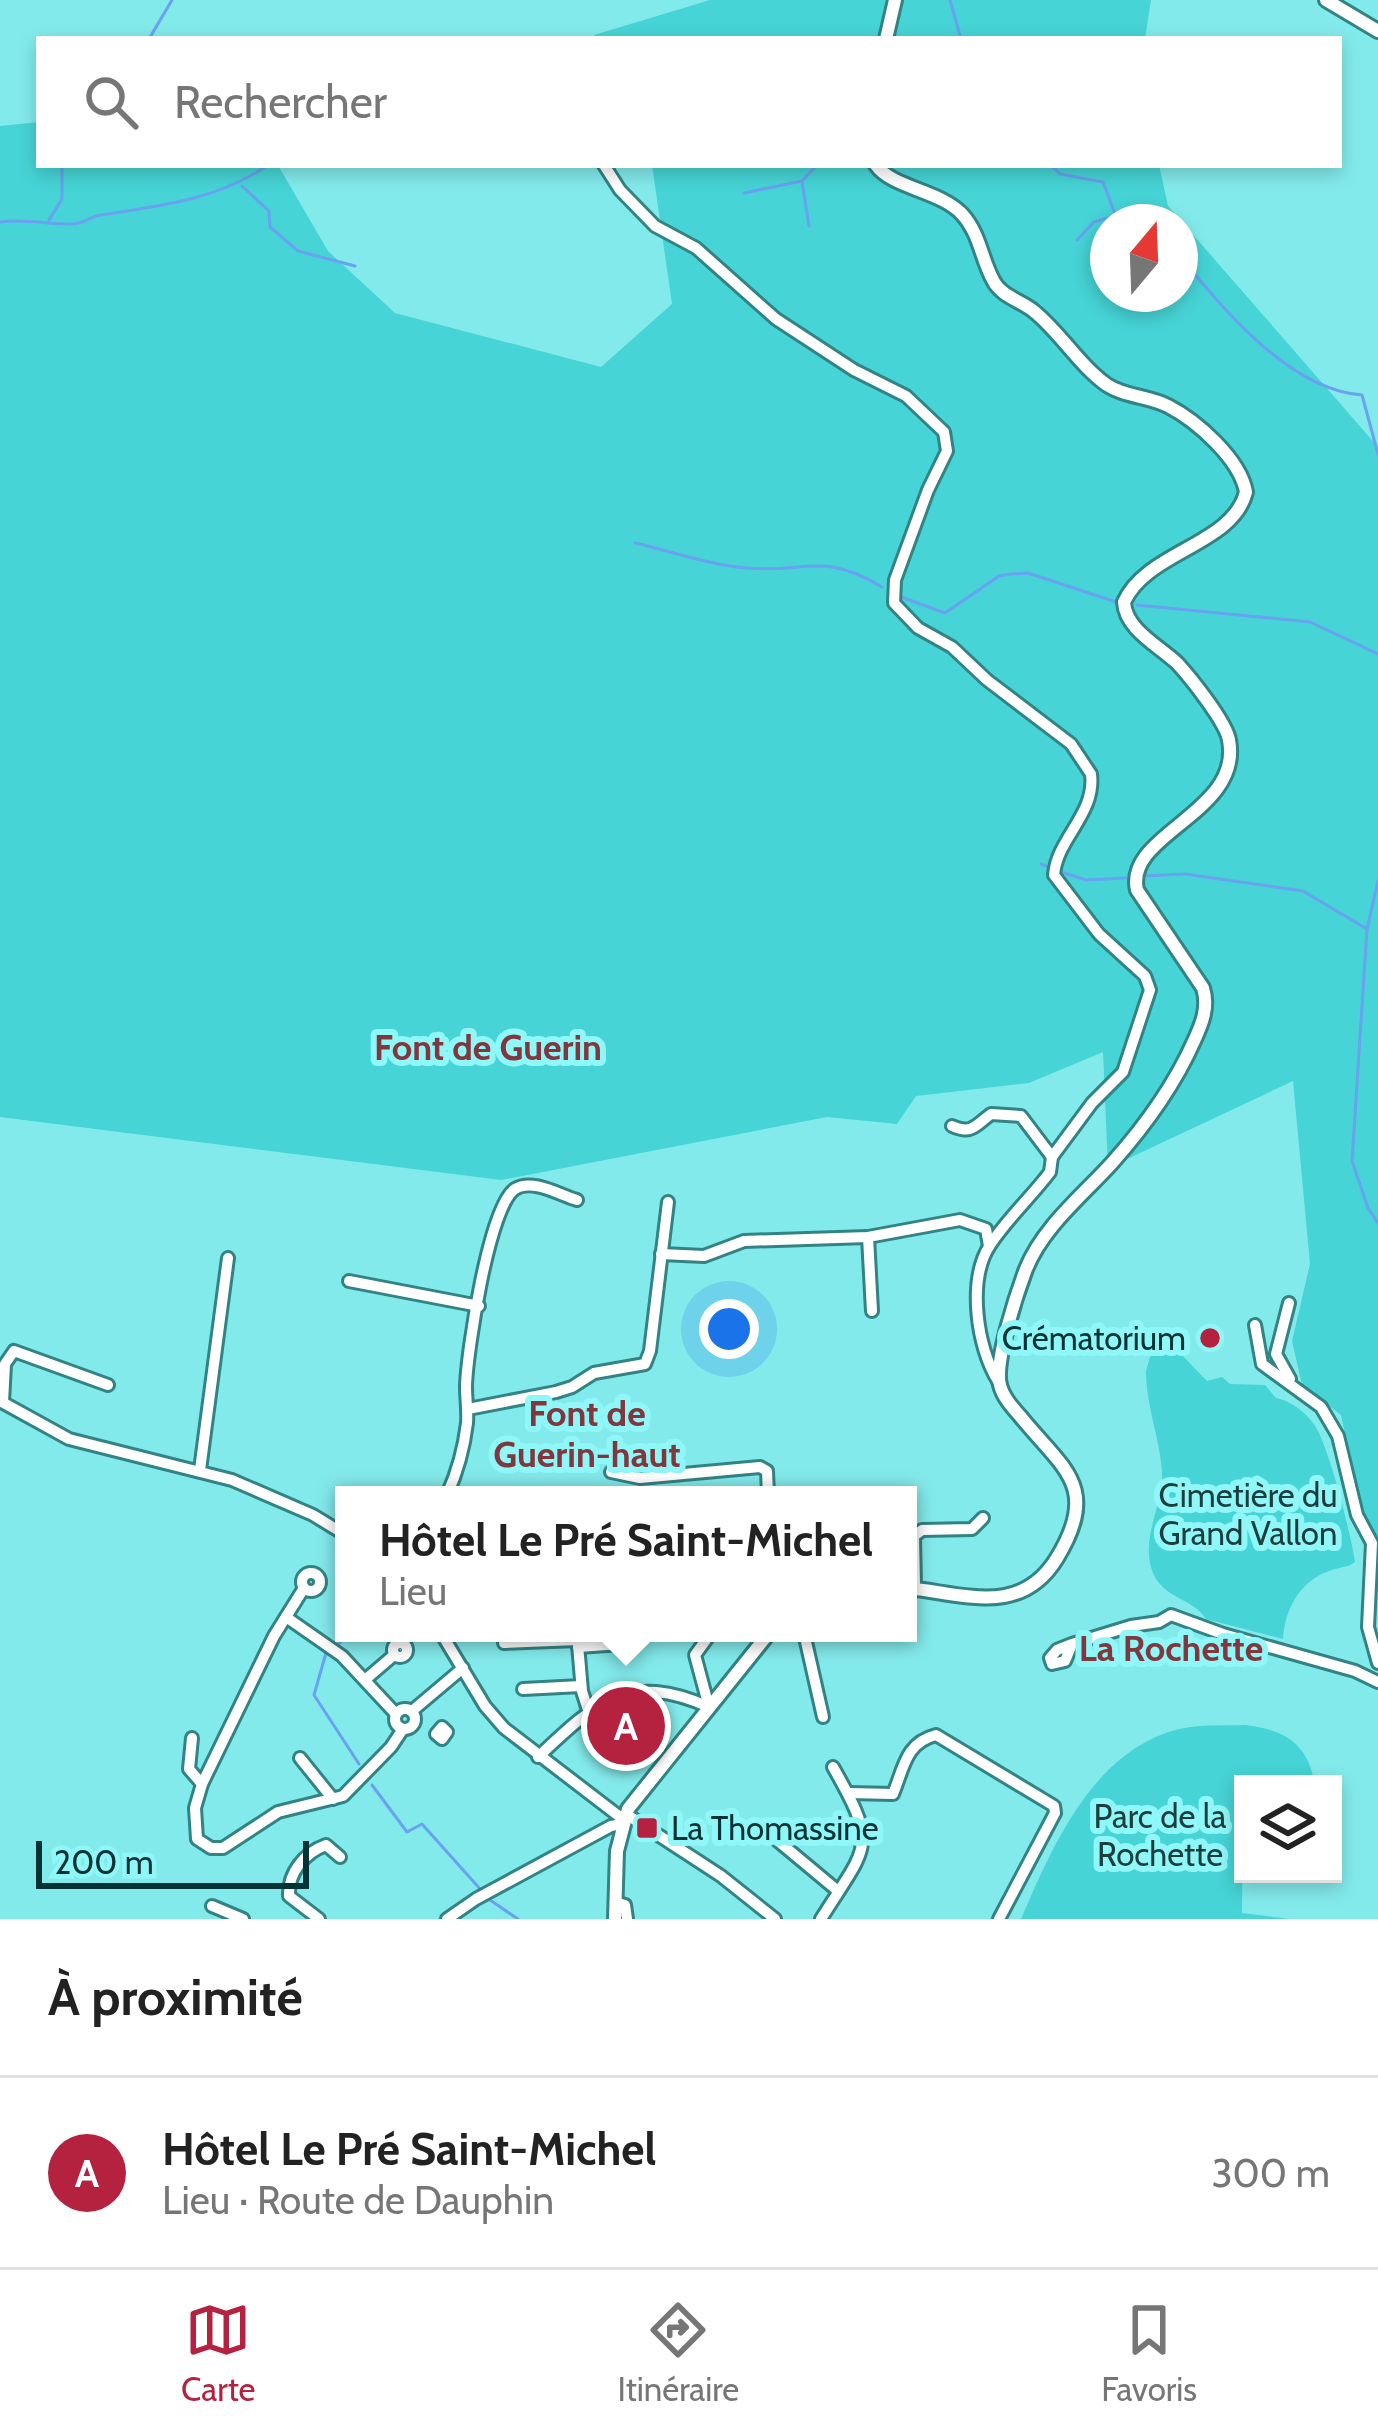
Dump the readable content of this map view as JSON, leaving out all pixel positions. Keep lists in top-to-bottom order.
{
  "districts": ["Font de Guerin", "Font de Guerin-haut", "La Rochette"],
  "parks": ["Cimetière du Grand Vallon", "Parc de la Rochette"],
  "places": {
    "other": ["Crématorium"],
    "transit": ["La Thomassine"]
  },
  "scale_bar": "200 m",
  "north": "top",
  "page": {
    "search": "Rechercher",
    "popup": ["Hôtel Le Pré Saint-Michel", "Lieu"],
    "pins": "A",
    "scale": "200 m",
    "heading": "À proximité",
    "list": [
      {
        "mark": "A",
        "name": "Hôtel Le Pré Saint-Michel",
        "note": "Lieu · Route de Dauphin",
        "value": "300 m"
      }
    ],
    "nav": ["Carte", "Itinéraire", "Favoris"]
  }
}
